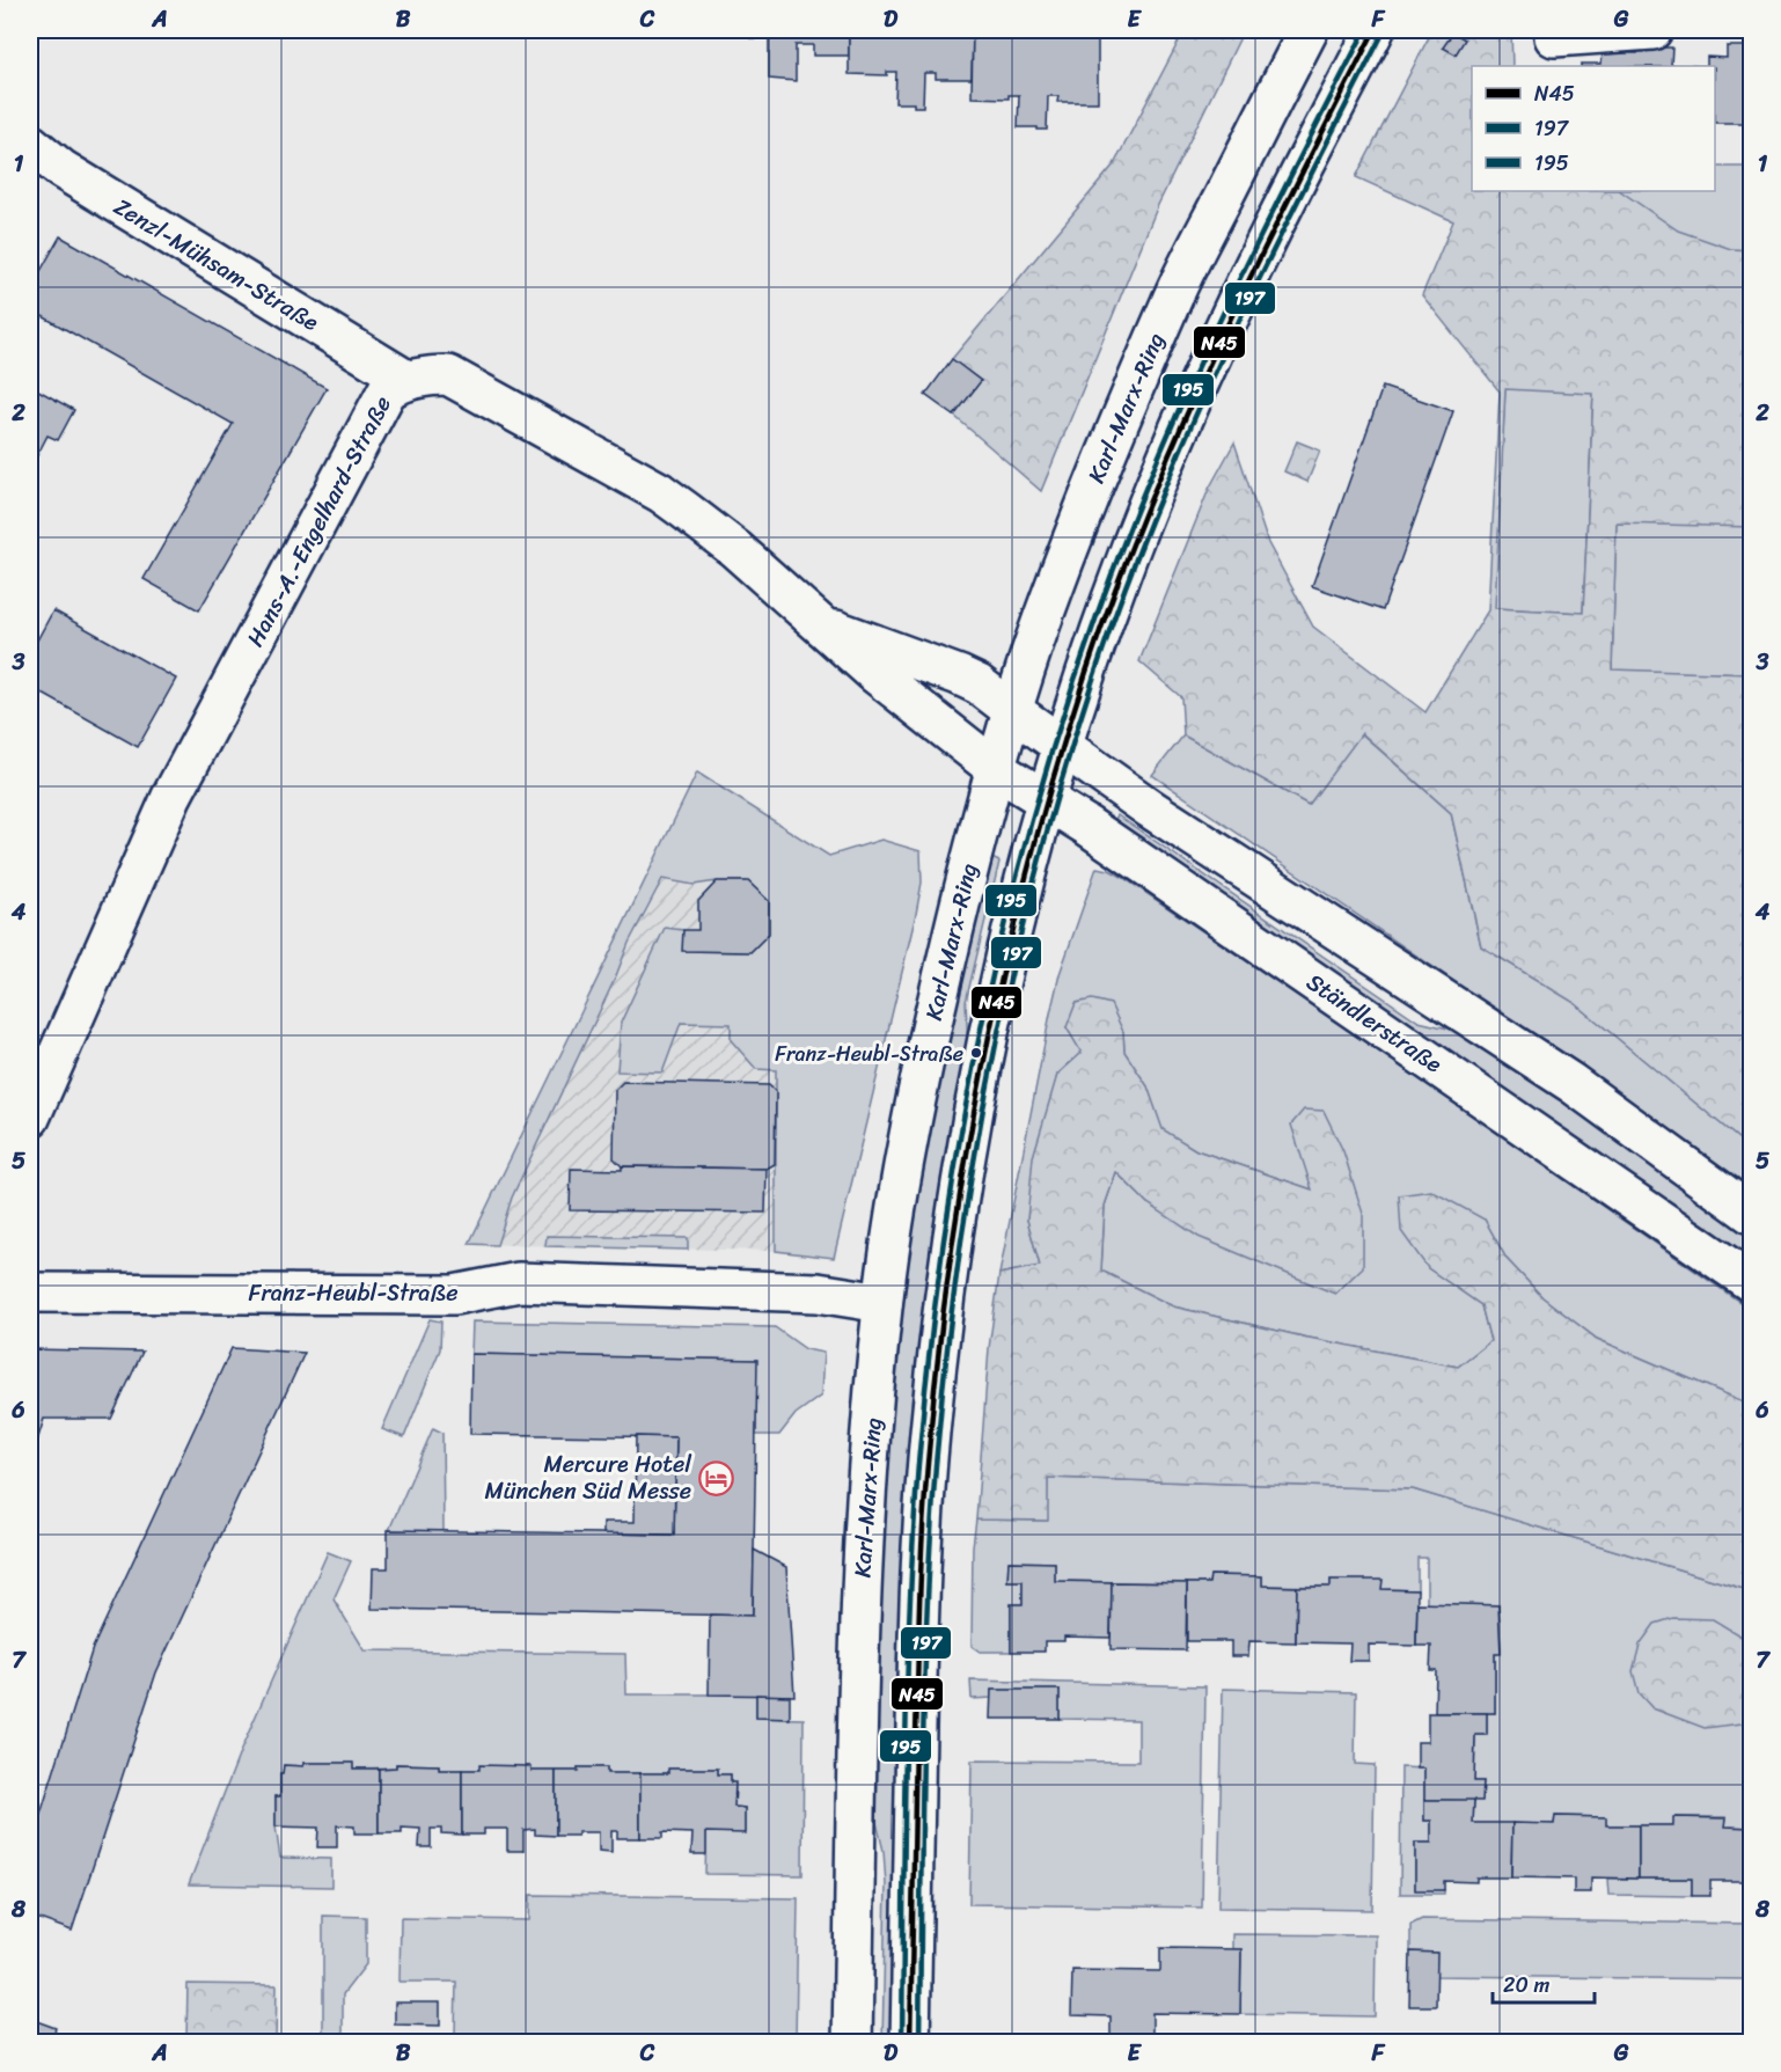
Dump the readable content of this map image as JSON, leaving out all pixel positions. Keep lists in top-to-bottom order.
{
  "streets": {
    "main road": [
      "Zenzl-Mühsam-Straße",
      "Karl-Marx-Ring",
      "Hans-A.-Engelhard-Straße",
      "Ständlerstraße",
      "Franz-Heubl-Straße"
    ]
  },
  "crossings": [
    ["Zenzl-Mühsam-Straße", "Hans-A.-Engelhard-Straße"],
    ["Karl-Marx-Ring", "Hans-A.-Engelhard-Straße"],
    ["Karl-Marx-Ring", "Ständlerstraße"],
    ["Karl-Marx-Ring", "Franz-Heubl-Straße"],
    ["Hans-A.-Engelhard-Straße", "Ständlerstraße"]
  ],
  "places": {
    "other": ["Franz-Heubl-Straße"],
    "hotel": ["Mercure Hotel München Süd Messe"]
  },
  "lines": ["transit line N45", "transit line 195", "transit line 197"],
  "legend": ["N45", "197", "195"],
  "scale_bar": "20 m",
  "grid": {
    "columns": [
      "A",
      "B",
      "C",
      "D",
      "E",
      "F",
      "G"
    ],
    "rows": [
      "1",
      "2",
      "3",
      "4",
      "5",
      "6",
      "7",
      "8"
    ]
  }
}
